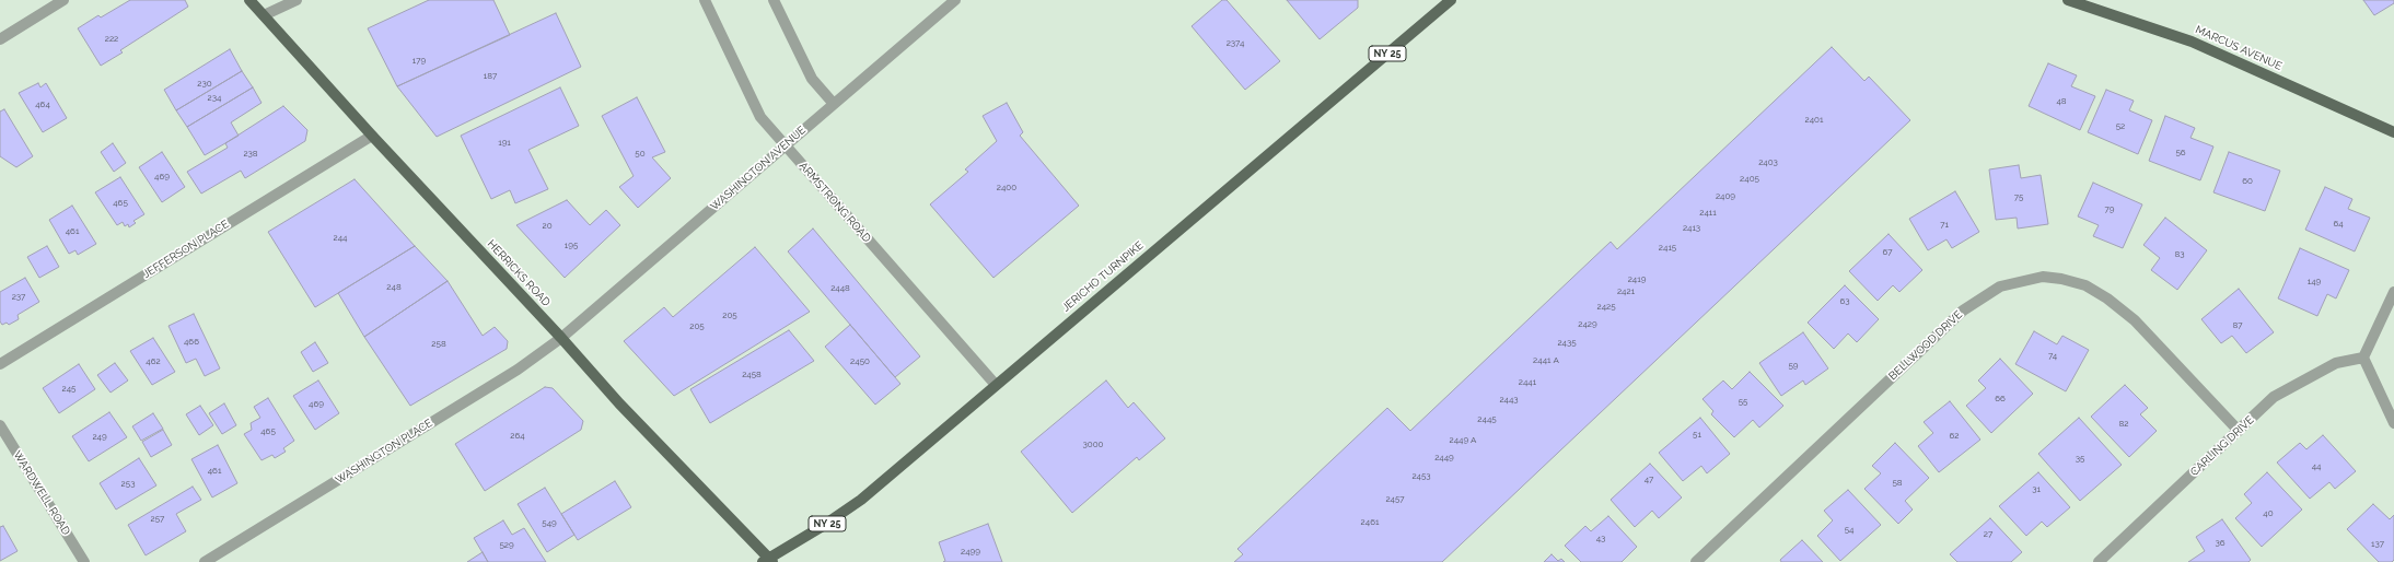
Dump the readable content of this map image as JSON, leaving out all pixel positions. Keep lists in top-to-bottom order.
{
  "streets": {
    "main road": [
      "MARCUS AVENUE",
      "NY 25",
      "HERRICKS ROAD",
      "JERICHO TURNPIKE"
    ],
    "street": [
      "WASHINGTON AVENUE",
      "ARMSTRONG ROAD",
      "JEFFERSON PLACE",
      "BELLWOOD DRIVE",
      "CARLING DRIVE",
      "WASHINGTON PLACE",
      "WARDWELL ROAD"
    ]
  },
  "crossings": [
    ["WASHINGTON AVENUE", "ARMSTRONG ROAD"],
    ["WASHINGTON AVENUE", "HERRICKS ROAD"],
    ["WASHINGTON AVENUE", "WASHINGTON PLACE"],
    ["ARMSTRONG ROAD", "JERICHO TURNPIKE"],
    ["JEFFERSON PLACE", "HERRICKS ROAD"],
    ["HERRICKS ROAD", "JERICHO TURNPIKE"],
    ["HERRICKS ROAD", "WASHINGTON PLACE"],
    ["BELLWOOD DRIVE", "CARLING DRIVE"]
  ],
  "house_numbers": [
    "222",
    "2374",
    "179",
    "187",
    "230",
    "234",
    "48",
    "464",
    "2401",
    "52",
    "191",
    "56",
    "238",
    "50",
    "2403",
    "469",
    "2405",
    "60",
    "2400",
    "2409",
    "75",
    "465",
    "79",
    "2411",
    "64",
    "71",
    "20",
    "2413",
    "461",
    "244",
    "195",
    "2415",
    "67",
    "83",
    "2419",
    "149",
    "248",
    "2448",
    "2421",
    "237",
    "63",
    "2425",
    "205",
    "2429",
    "87",
    "205",
    "466",
    "2435",
    "258",
    "74",
    "2441 A",
    "462",
    "2450",
    "59",
    "2458",
    "2441",
    "245",
    "66",
    "2443",
    "55",
    "469",
    "2445",
    "82",
    "465",
    "51",
    "264",
    "62",
    "249",
    "2449 A",
    "3000",
    "2449",
    "35",
    "44",
    "461",
    "2453",
    "47",
    "58",
    "253",
    "31",
    "2457",
    "40",
    "257",
    "2461",
    "549",
    "54",
    "27",
    "43",
    "36",
    "137",
    "529",
    "2499"
  ]
}
